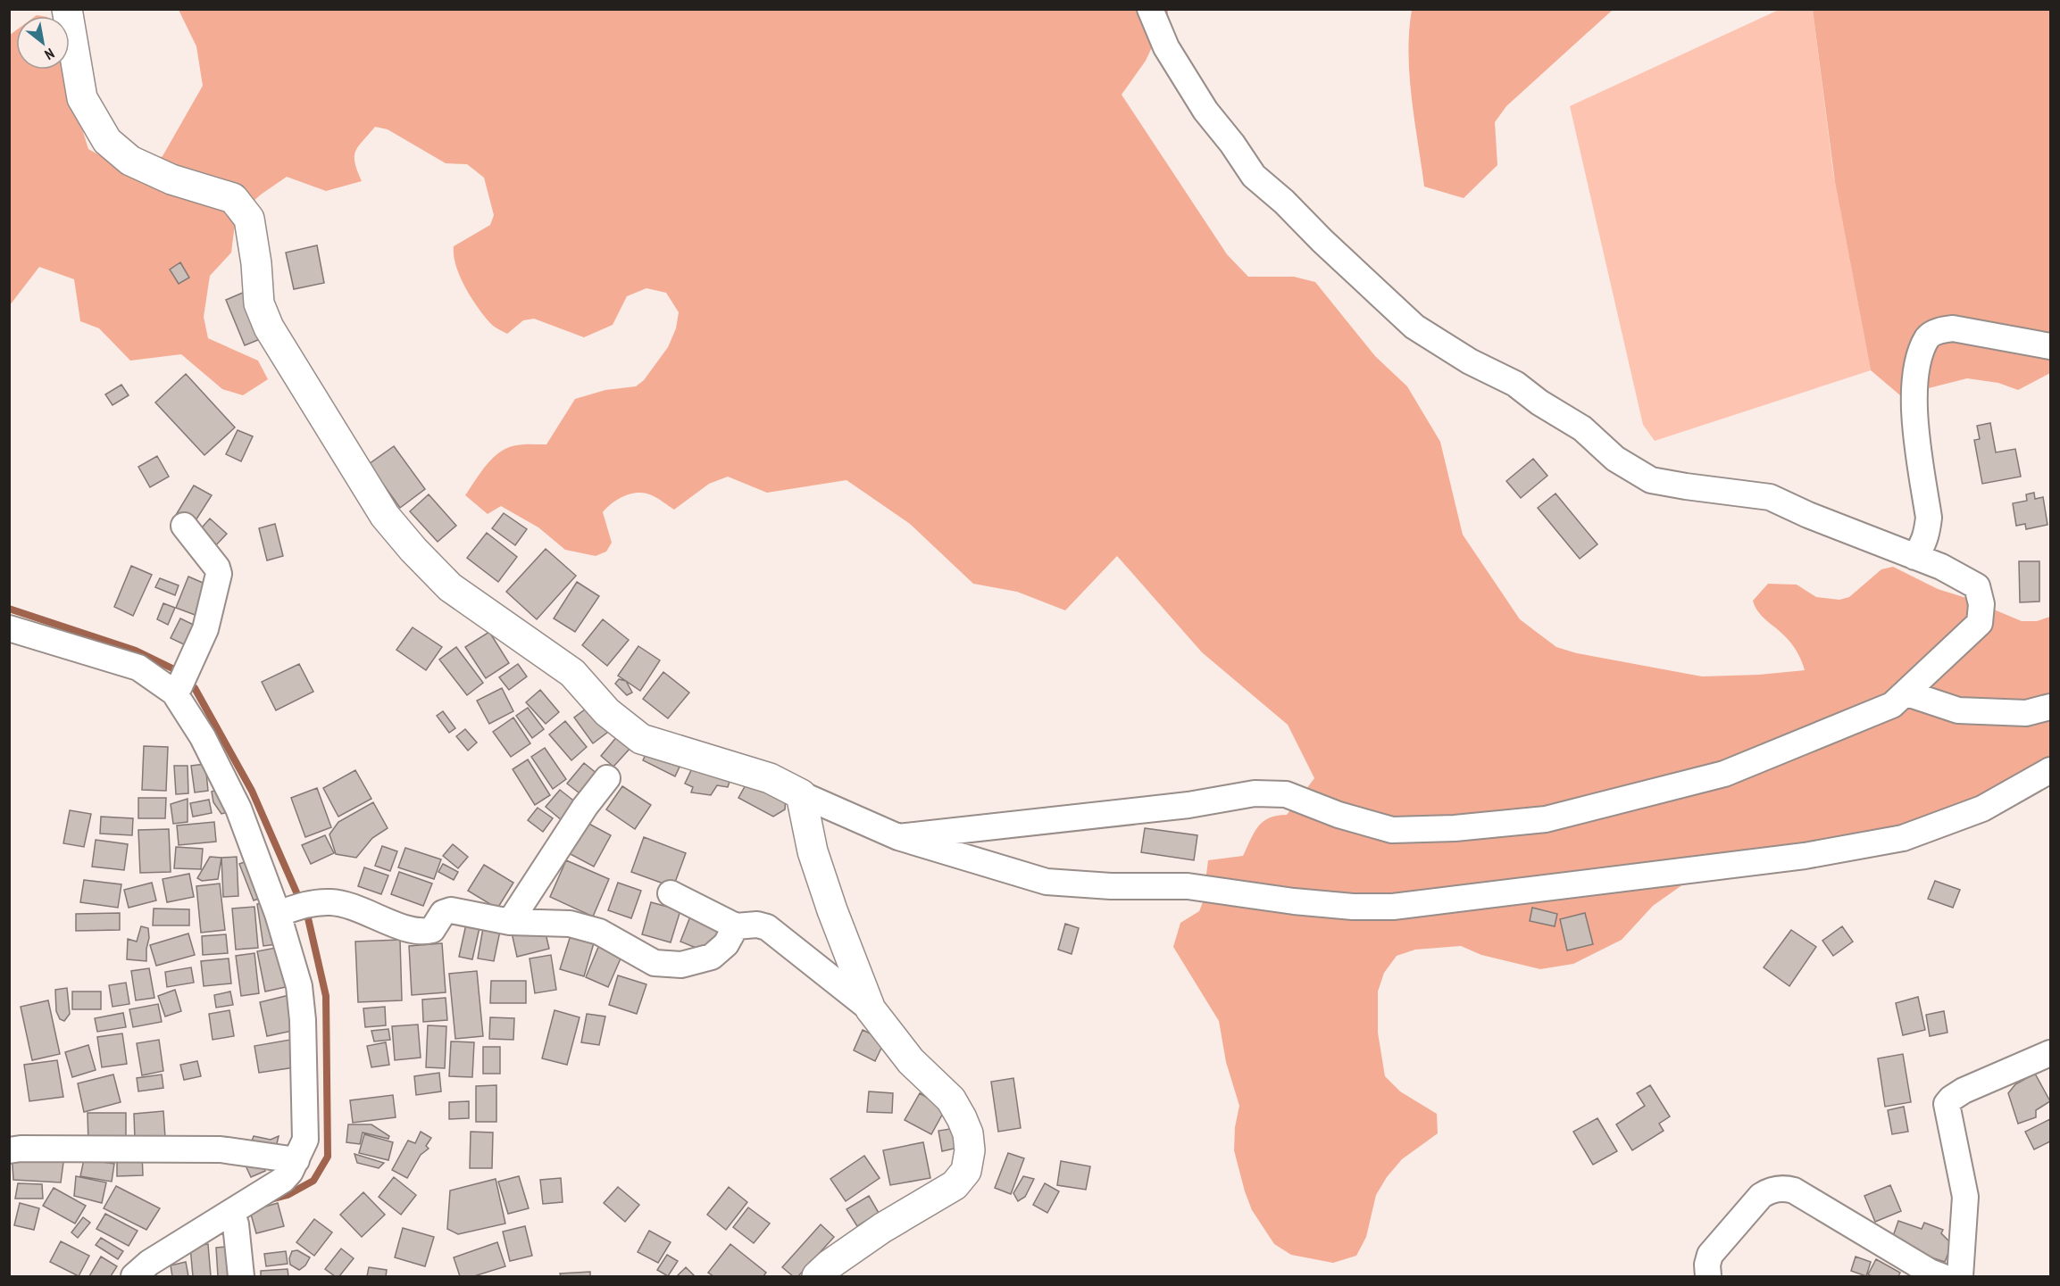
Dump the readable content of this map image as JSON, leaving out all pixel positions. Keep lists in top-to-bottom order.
{
  "north": "bottom right"
}
